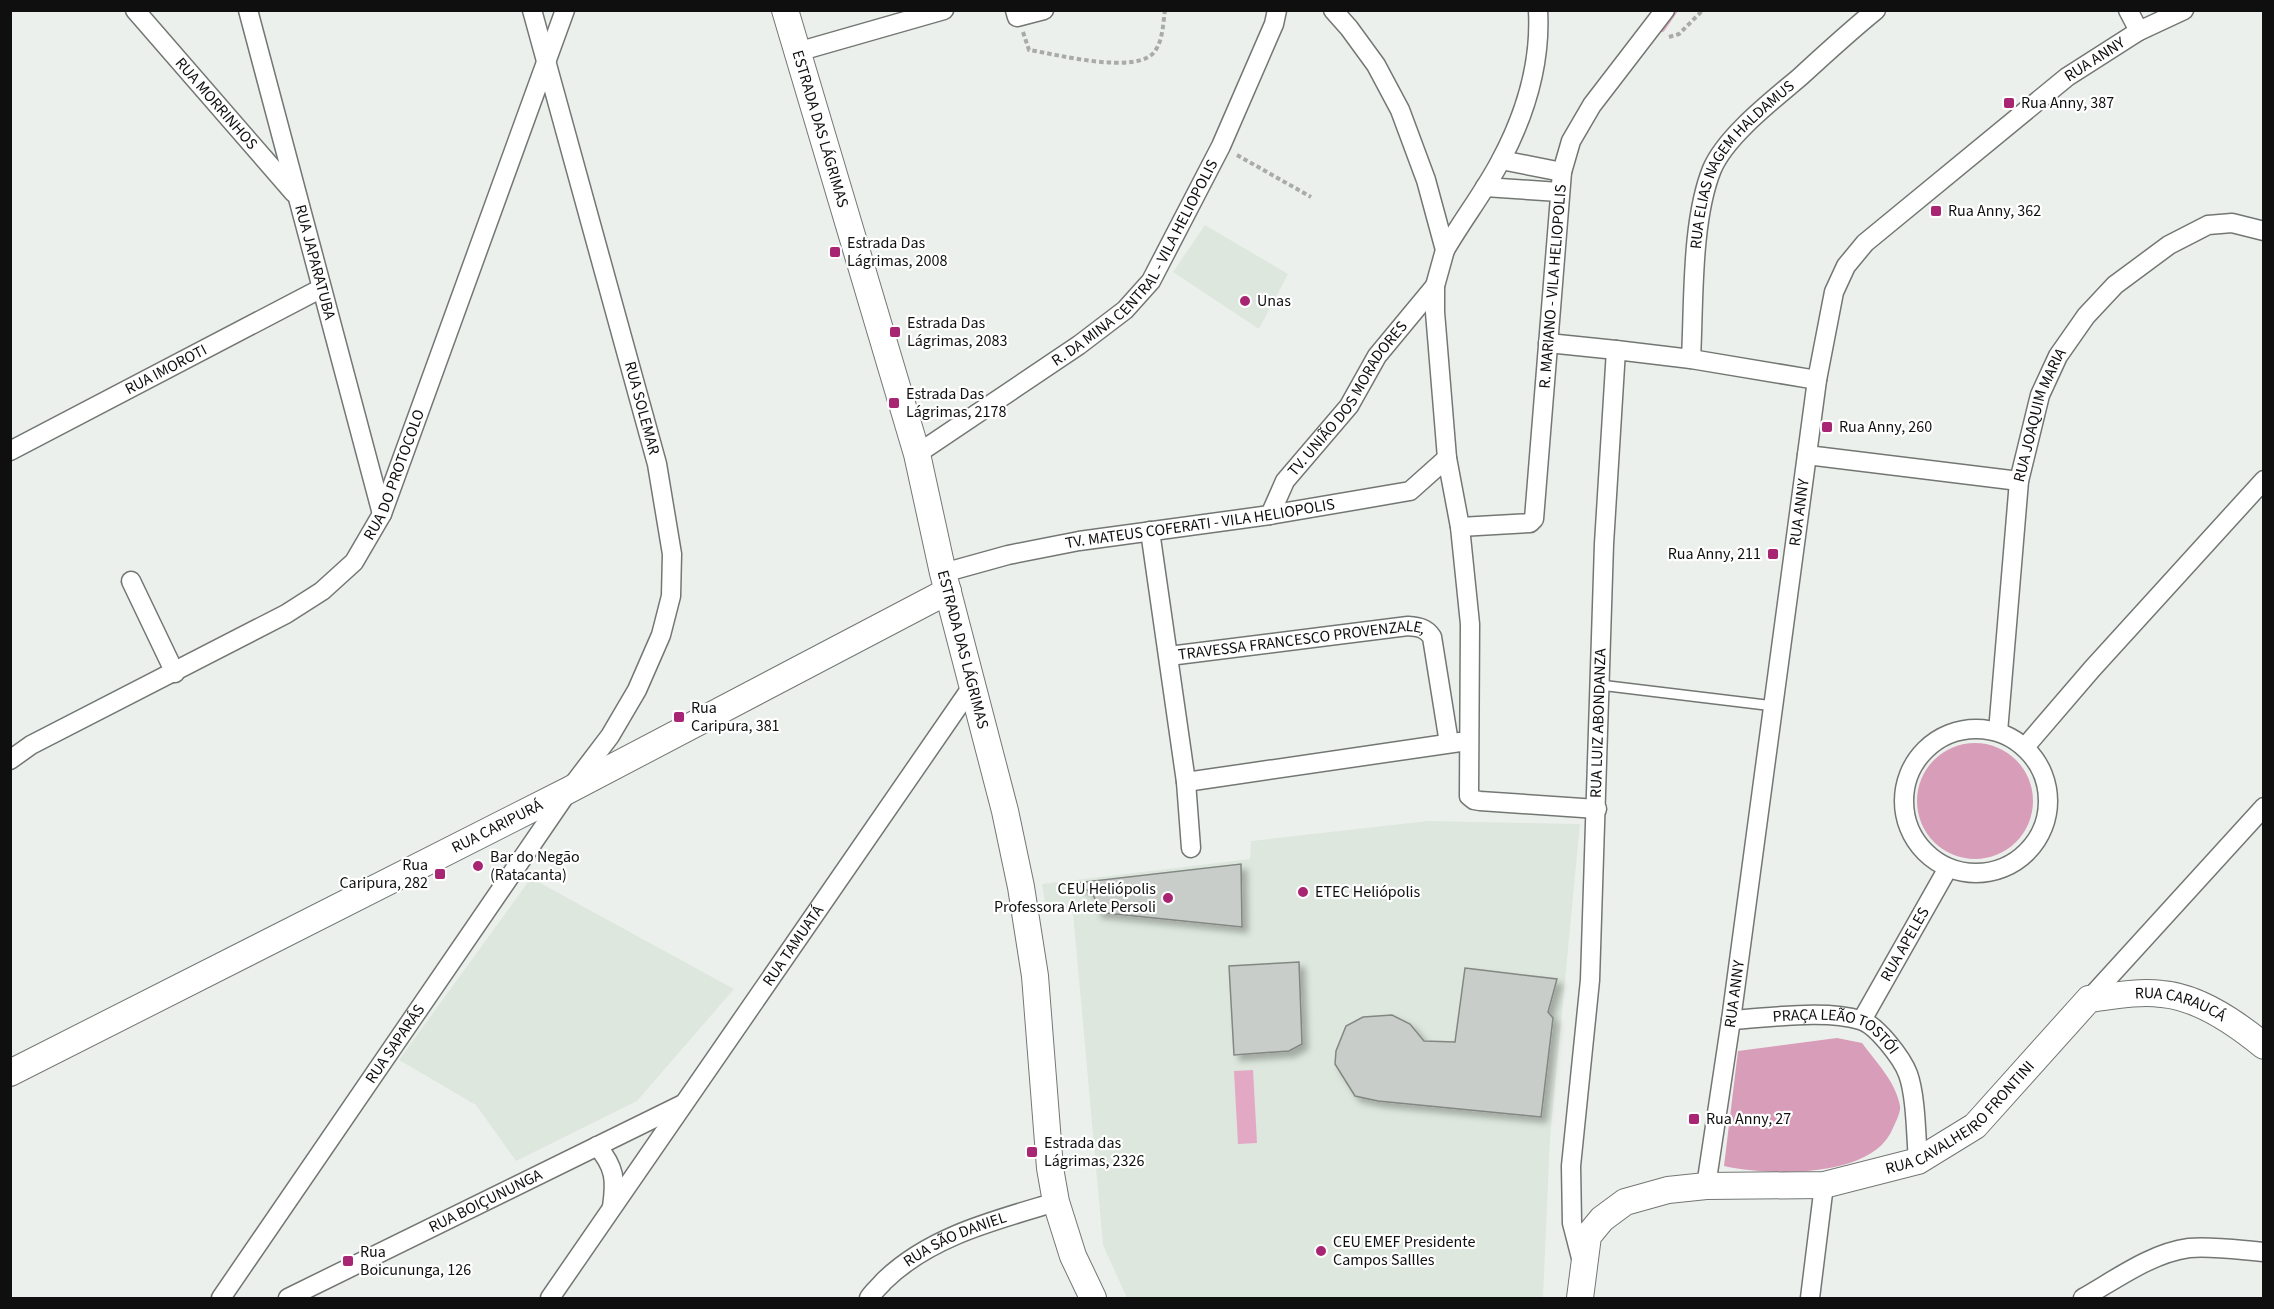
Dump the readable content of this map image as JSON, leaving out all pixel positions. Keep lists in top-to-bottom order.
{
  "streets": {
    "street": [
      "RUA ANNY",
      "RUA MORRINHOS",
      "ESTRADA DAS LÁGRIMAS",
      "RUA ELIAS NAGEM HALDAMUS",
      "R. DA MINA CENTRAL - VILA HELIOPOLIS",
      "RUA JAPARATUBA",
      "R. MARIANO - VILA HELIOPOLIS",
      "RUA IMOROTI",
      "TV. UNIÃO DOS MORADORES",
      "RUA SOLEMAR",
      "RUA JOAQUIM MARIA",
      "RUA DO PROTOCOLO",
      "TV. MATEUS COFERATI - VILA HELIOPOLIS",
      "TRAVESSA FRANCESCO PROVENZALE,",
      "RUA LUIZ ABONDANZA",
      "RUA CARIPURÁ",
      "RUA APELES",
      "RUA TAMUATÁ",
      "RUA CARAUCÁ",
      "PRAÇA LEÃO TOSTÓI",
      "RUA SAPARÁS",
      "RUA CAVALHEIRO FRONTINI",
      "RUA BOIÇUNUNGA",
      "RUA SÃO DANIEL"
    ]
  },
  "crossings": [
    ["RUA ANNY", "PRAÇA LEÃO TOSTÓI"],
    ["RUA ANNY", "RUA CAVALHEIRO FRONTINI"],
    ["RUA MORRINHOS", "RUA JAPARATUBA"],
    ["ESTRADA DAS LÁGRIMAS", "R. DA MINA CENTRAL - VILA HELIOPOLIS"],
    ["ESTRADA DAS LÁGRIMAS", "TV. MATEUS COFERATI - VILA HELIOPOLIS"],
    ["ESTRADA DAS LÁGRIMAS", "RUA CARIPURÁ"],
    ["ESTRADA DAS LÁGRIMAS", "RUA TAMUATÁ"],
    ["ESTRADA DAS LÁGRIMAS", "RUA SÃO DANIEL"],
    ["RUA JAPARATUBA", "RUA IMOROTI"],
    ["RUA JAPARATUBA", "RUA DO PROTOCOLO"],
    ["TV. UNIÃO DOS MORADORES", "TV. MATEUS COFERATI - VILA HELIOPOLIS"],
    ["RUA SOLEMAR", "RUA DO PROTOCOLO"],
    ["RUA SOLEMAR", "RUA CARIPURÁ"],
    ["RUA SOLEMAR", "RUA SAPARÁS"],
    ["RUA JOAQUIM MARIA", "RUA APELES"],
    ["TV. MATEUS COFERATI - VILA HELIOPOLIS", "RUA CARIPURÁ"],
    ["RUA LUIZ ABONDANZA", "RUA CAVALHEIRO FRONTINI"],
    ["RUA CARIPURÁ", "RUA SAPARÁS"],
    ["RUA APELES", "PRAÇA LEÃO TOSTÓI"],
    ["RUA TAMUATÁ", "RUA BOIÇUNUNGA"],
    ["RUA CARAUCÁ", "RUA CAVALHEIRO FRONTINI"],
    ["PRAÇA LEÃO TOSTÓI", "RUA CAVALHEIRO FRONTINI"]
  ],
  "places": {
    "transit": [
      "Rua Anny, 387",
      "Rua Anny, 362",
      "Estrada Das Lágrimas, 2008",
      "Estrada Das Lágrimas, 2083",
      "Estrada Das Lágrimas, 2178",
      "Rua Anny, 260",
      "Rua Anny, 211",
      "Rua Caripura, 381",
      "Rua Caripura, 282",
      "Rua Anny, 27",
      "Estrada das Lágrimas, 2326",
      "Rua Boicununga, 126"
    ],
    "other": [
      "Unas",
      "Bar do Negão (Ratacanta)",
      "ETEC Heliópolis",
      "CEU Heliópolis Professora Arlete Persoli",
      "CEU EMEF Presidente Campos Sallles"
    ]
  }
}
